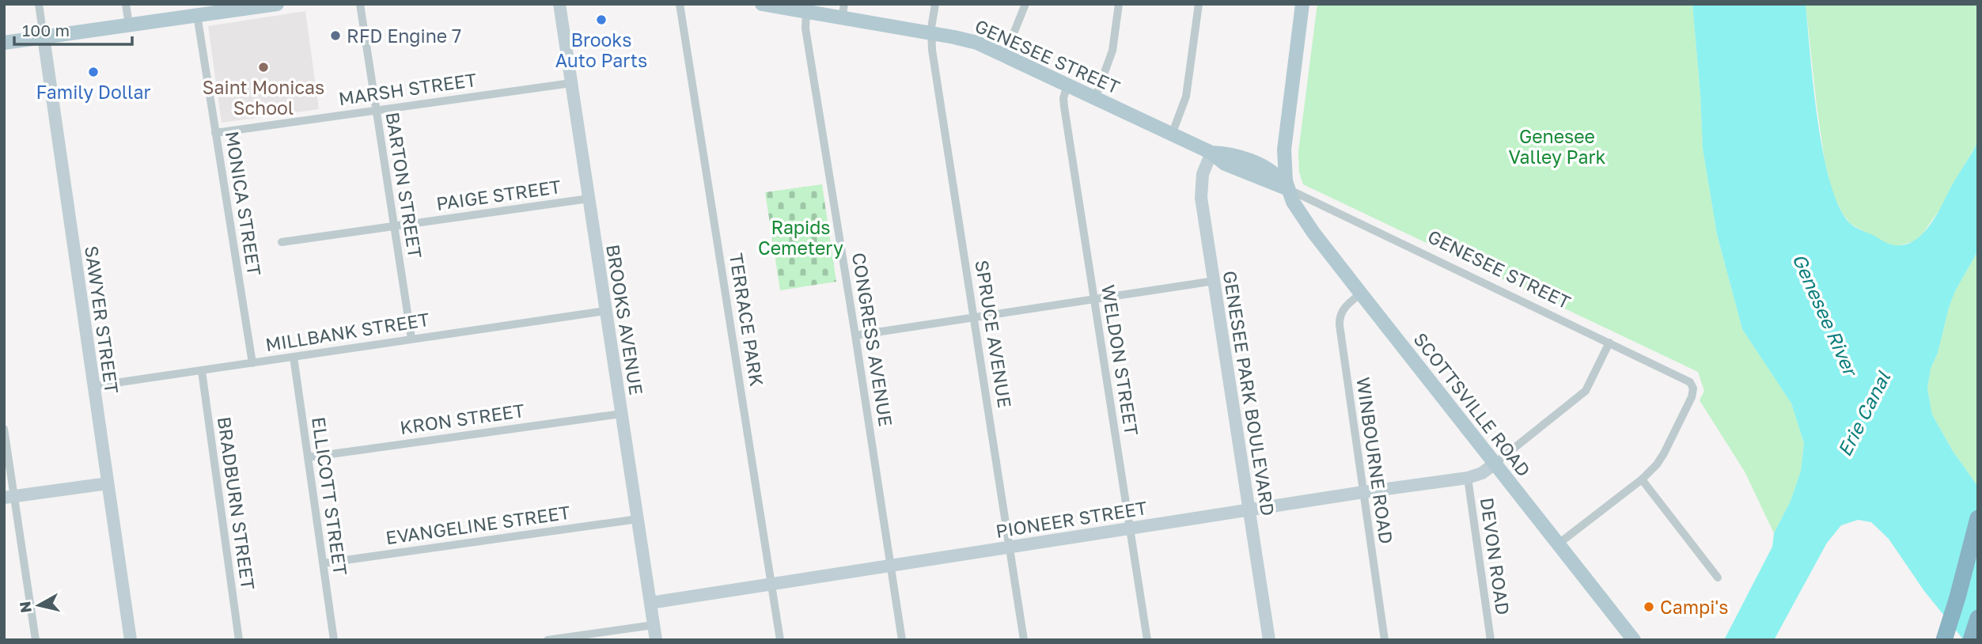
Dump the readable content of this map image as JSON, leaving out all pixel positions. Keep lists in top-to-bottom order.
{
  "streets": {
    "main road": ["GENESEE STREET", "SCOTTSVILLE ROAD"],
    "street": [
      "MARSH STREET",
      "BARTON STREET",
      "PAIGE STREET",
      "MONICA STREET",
      "SAWYER STREET",
      "BROOKS AVENUE",
      "TERRACE PARK",
      "MILLBANK STREET",
      "SPRUCE AVENUE",
      "CONGRESS AVENUE",
      "WELDON STREET",
      "GENESEE PARK BOULEVARD",
      "KRON STREET",
      "WINBOURNE ROAD",
      "ELLICOTT STREET",
      "BRADBURN STREET",
      "PIONEER STREET",
      "EVANGELINE STREET",
      "DEVON ROAD"
    ]
  },
  "crossings": [
    ["GENESEE STREET", "SPRUCE AVENUE"],
    ["GENESEE STREET", "CONGRESS AVENUE"],
    ["GENESEE STREET", "WELDON STREET"],
    ["GENESEE STREET", "GENESEE PARK BOULEVARD"],
    ["GENESEE STREET", "SCOTTSVILLE ROAD"],
    ["MARSH STREET", "BARTON STREET"],
    ["MARSH STREET", "MONICA STREET"],
    ["MARSH STREET", "BROOKS AVENUE"],
    ["BARTON STREET", "PAIGE STREET"],
    ["BARTON STREET", "MILLBANK STREET"],
    ["PAIGE STREET", "BROOKS AVENUE"],
    ["MONICA STREET", "MILLBANK STREET"],
    ["SAWYER STREET", "MILLBANK STREET"],
    ["BROOKS AVENUE", "MILLBANK STREET"],
    ["BROOKS AVENUE", "KRON STREET"],
    ["BROOKS AVENUE", "PIONEER STREET"],
    ["BROOKS AVENUE", "EVANGELINE STREET"],
    ["TERRACE PARK", "PIONEER STREET"],
    ["MILLBANK STREET", "ELLICOTT STREET"],
    ["MILLBANK STREET", "BRADBURN STREET"],
    ["SPRUCE AVENUE", "PIONEER STREET"],
    ["CONGRESS AVENUE", "PIONEER STREET"],
    ["WELDON STREET", "PIONEER STREET"],
    ["GENESEE PARK BOULEVARD", "PIONEER STREET"],
    ["SCOTTSVILLE ROAD", "WINBOURNE ROAD"],
    ["SCOTTSVILLE ROAD", "PIONEER STREET"],
    ["KRON STREET", "ELLICOTT STREET"],
    ["WINBOURNE ROAD", "PIONEER STREET"],
    ["ELLICOTT STREET", "EVANGELINE STREET"],
    ["PIONEER STREET", "DEVON ROAD"]
  ],
  "water": ["Genesee River", "Erie Canal"],
  "parks": ["Genesee Valley Park", "Rapids Cemetery"],
  "places": [
    "Brooks Auto Parts",
    "RFD Engine 7",
    "Saint Monicas School",
    "Family Dollar",
    "Campi's"
  ],
  "scale_bar": "100 m",
  "north": "left"
}
